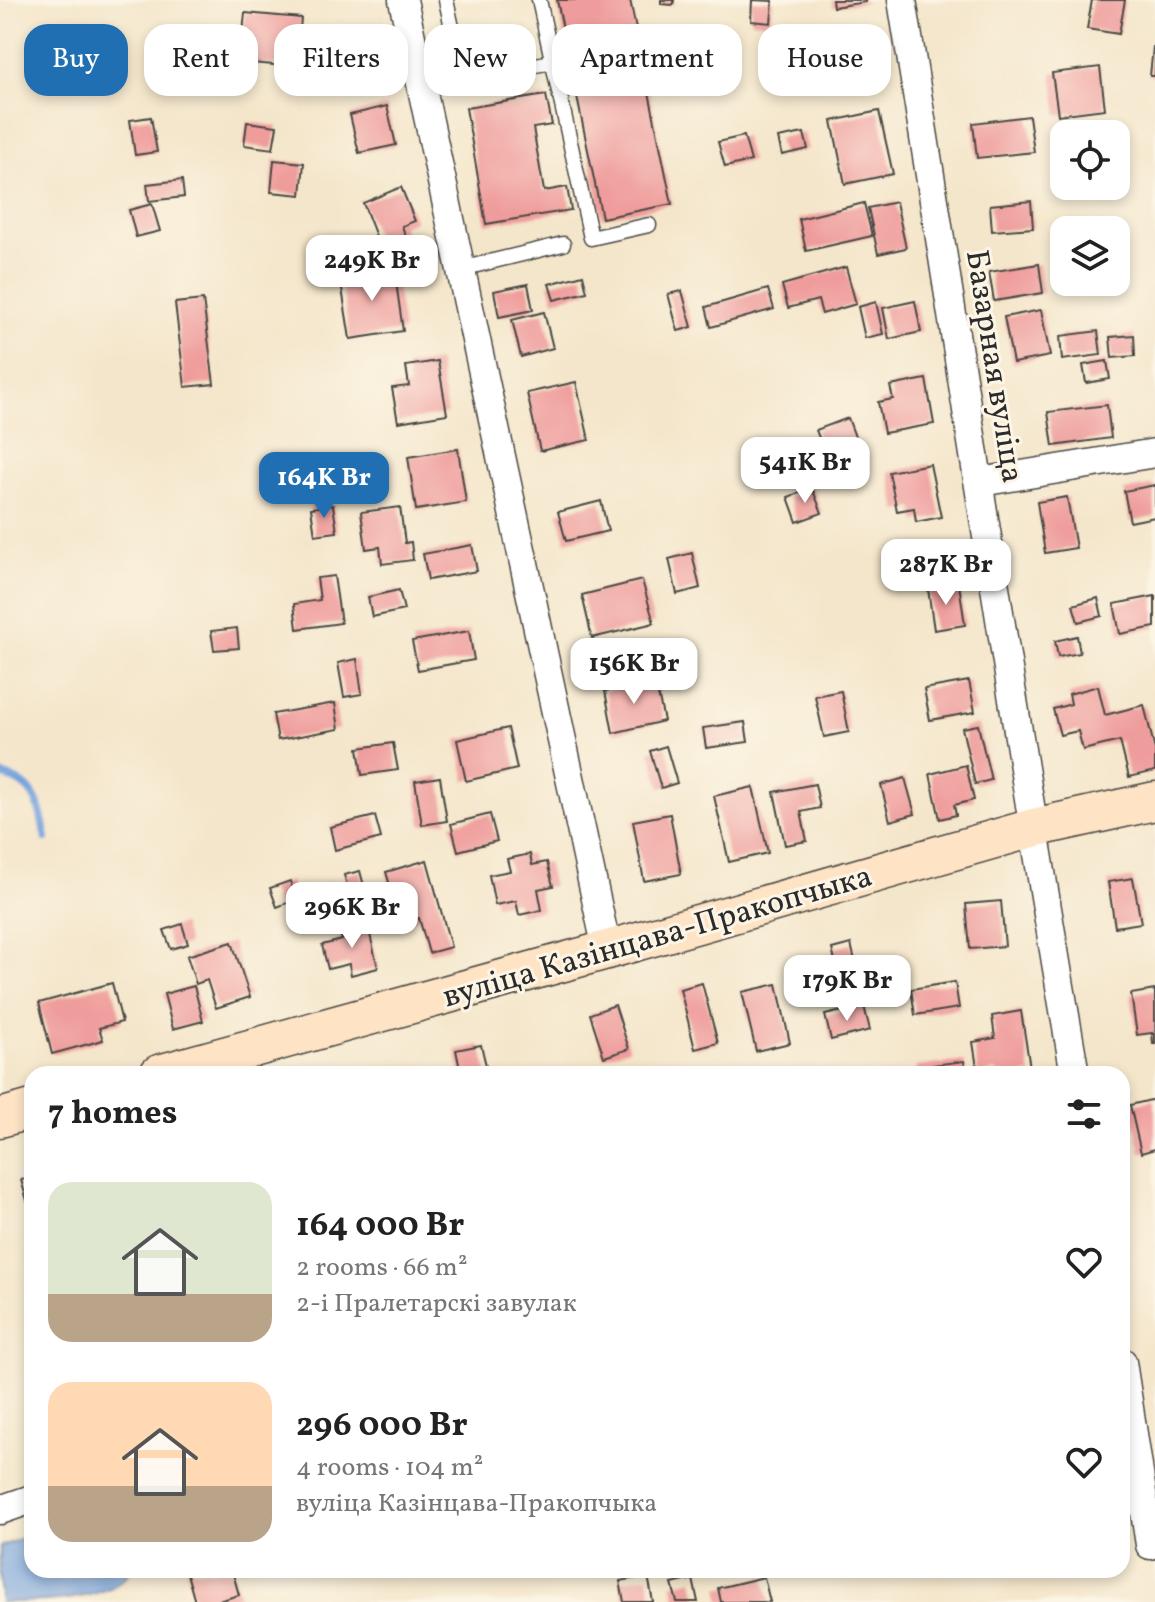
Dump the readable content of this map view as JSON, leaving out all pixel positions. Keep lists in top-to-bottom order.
{
  "streets": {
    "street": ["Базарная вуліца", "вуліца Казінцава-Пракопчыка"]
  },
  "crossings": [
    ["Базарная вуліца", "вуліца Казінцава-Пракопчыка"]
  ],
  "page": {
    "chip": [
      "Buy",
      "Rent",
      "Filters",
      "New",
      "Apartment",
      "House"
    ],
    "price": [
      "249K Br",
      "541K Br",
      "164K Br",
      "287K Br",
      "156K Br",
      "296K Br",
      "179K Br"
    ],
    "heading": "7 homes",
    "list": [
      {
        "name": "164 000 Br",
        "note": "2 rooms · 66 m² · 2-і Пралетарскі завулак"
      },
      {
        "name": "296 000 Br",
        "note": "4 rooms · 104 m² · вуліца Казінцава-Пракопчыка"
      }
    ]
  }
}
